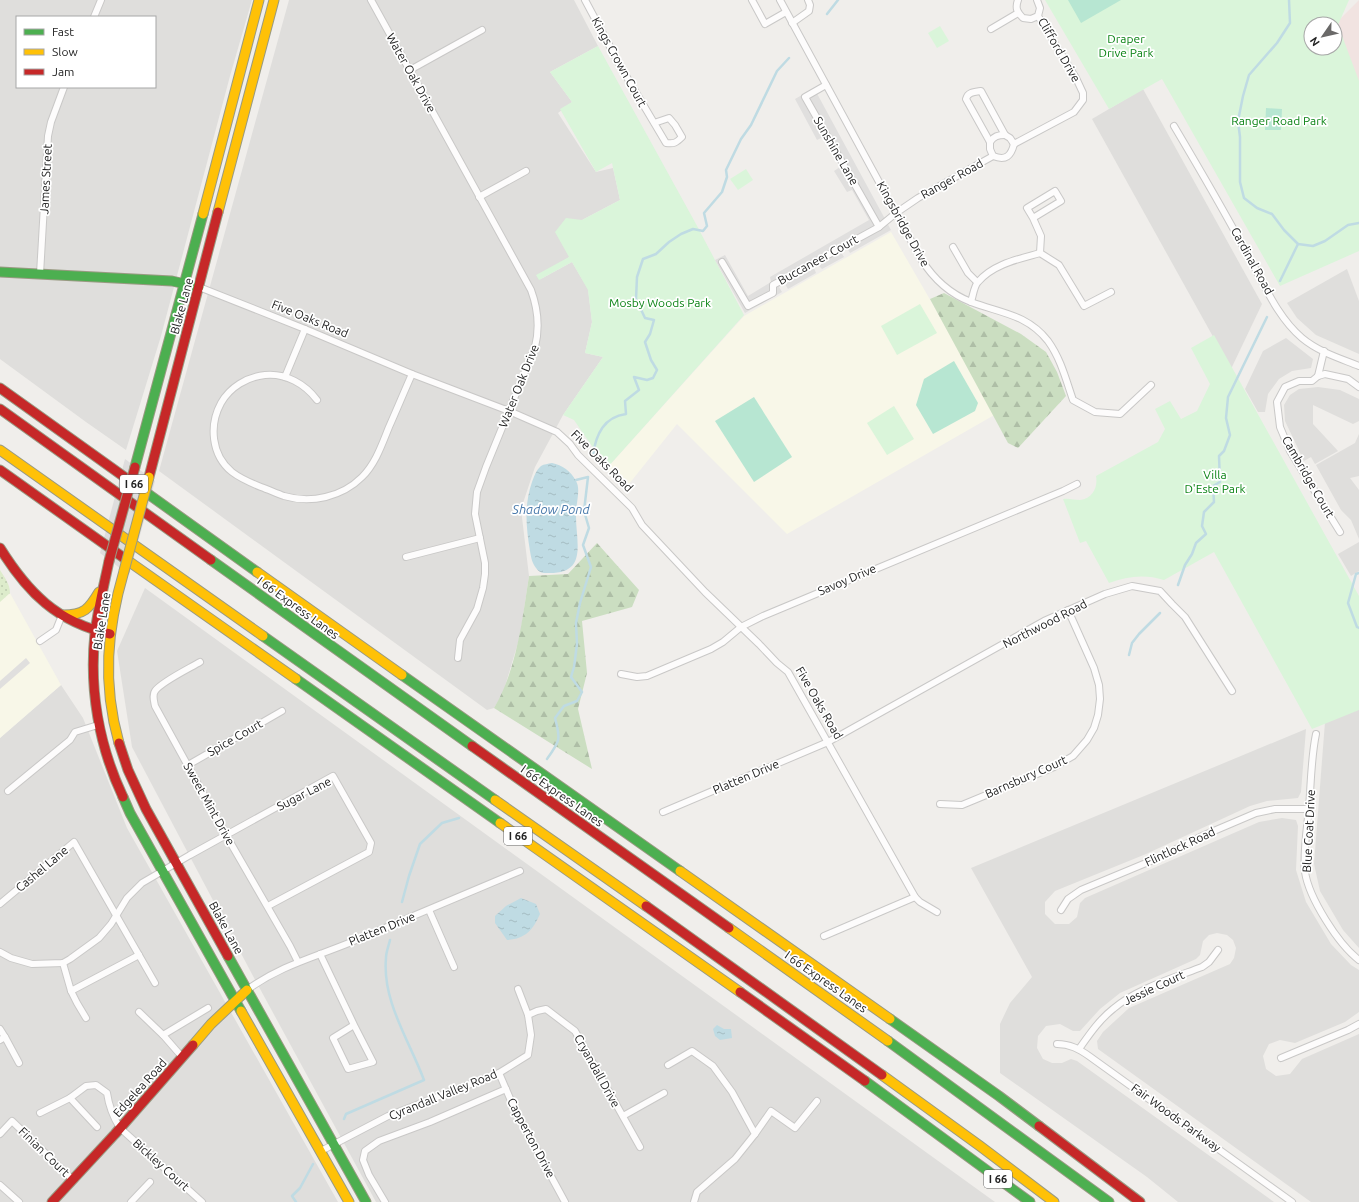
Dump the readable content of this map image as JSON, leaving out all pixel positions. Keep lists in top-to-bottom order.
{
  "streets": {
    "main road": [
      "Blake Lane",
      "Five Oaks Road",
      "I 66",
      "I 66 Express Lanes",
      "Edgelea Road"
    ],
    "street": [
      "Clifford Drive",
      "Kings Crown Court",
      "Water Oak Drive",
      "Sunshine Lane",
      "James Street",
      "Ranger Road",
      "Kingsbridge Drive",
      "Buccaneer Court",
      "Cardinal Road",
      "Cambridge Court",
      "Savoy Drive",
      "Northwood Road",
      "Spice Court",
      "Platten Drive",
      "Barnsbury Court",
      "Sugar Lane",
      "Sweet Mint Drive",
      "Blue Coat Drive",
      "Flintlock Road",
      "Cashel Lane",
      "Jessie Court",
      "Cryandall Drive",
      "Cyrandall Valley Road",
      "Fair Woods Parkway",
      "Capperton Drive",
      "Finian Court",
      "Bickley Court"
    ]
  },
  "crossings": [
    ["Clifford Drive", "Ranger Road"],
    ["Water Oak Drive", "Five Oaks Road"],
    ["Sunshine Lane", "Kingsbridge Drive"],
    ["Sunshine Lane", "Buccaneer Court"],
    ["James Street", "Five Oaks Road"],
    ["Ranger Road", "Kingsbridge Drive"],
    ["Ranger Road", "Buccaneer Court"],
    ["Kingsbridge Drive", "Buccaneer Court"],
    ["Blake Lane", "Five Oaks Road"],
    ["Blake Lane", "Platten Drive"],
    ["Blake Lane", "Sugar Lane"],
    ["Blake Lane", "Edgelea Road"],
    ["Blake Lane", "Cyrandall Valley Road"],
    ["Five Oaks Road", "Savoy Drive"],
    ["Five Oaks Road", "Northwood Road"],
    ["Five Oaks Road", "Platten Drive"],
    ["Northwood Road", "Platten Drive"],
    ["Northwood Road", "Barnsbury Court"],
    ["Spice Court", "Sweet Mint Drive"],
    ["Platten Drive", "Sweet Mint Drive"],
    ["Platten Drive", "Edgelea Road"],
    ["Sugar Lane", "Sweet Mint Drive"],
    ["Sugar Lane", "Cashel Lane"],
    ["Blue Coat Drive", "Flintlock Road"],
    ["Jessie Court", "Fair Woods Parkway"],
    ["Cryandall Drive", "Cyrandall Valley Road"],
    ["Edgelea Road", "Finian Court"],
    ["Edgelea Road", "Bickley Court"],
    ["Cyrandall Valley Road", "Capperton Drive"]
  ],
  "water": ["Shadow Pond"],
  "parks": [
    "Draper Drive Park",
    "Ranger Road Park",
    "Mosby Woods Park",
    "Villa D'Este Park"
  ],
  "legend": ["Fast", "Slow", "Jam"],
  "north": "bottom left"
}
